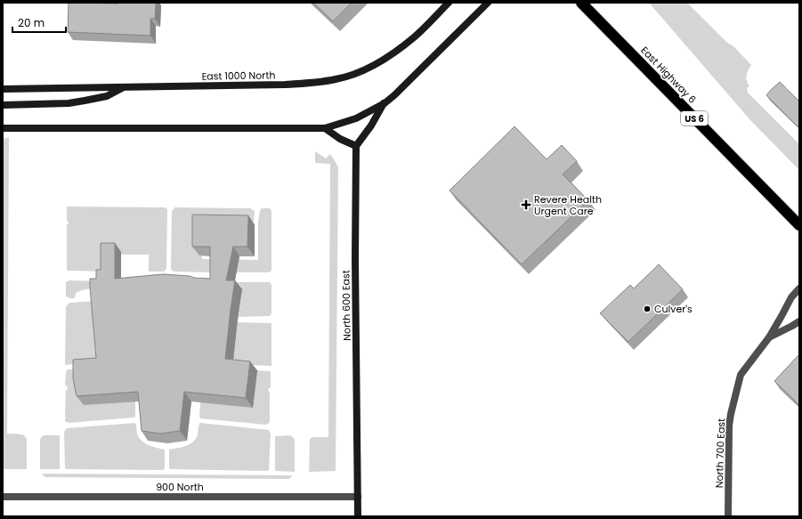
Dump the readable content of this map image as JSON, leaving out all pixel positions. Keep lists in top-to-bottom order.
{
  "streets": {
    "highway": ["East Highway 6", "US 6"],
    "main road": ["East 1000 North", "North 600 East"],
    "street": ["North 700 East", "900 North"]
  },
  "crossings": [
    ["North 600 East", "900 North"]
  ],
  "places": {
    "health": ["Revere Health Urgent Care"],
    "other": ["Culver's"]
  },
  "scale_bar": "20 m"
}
